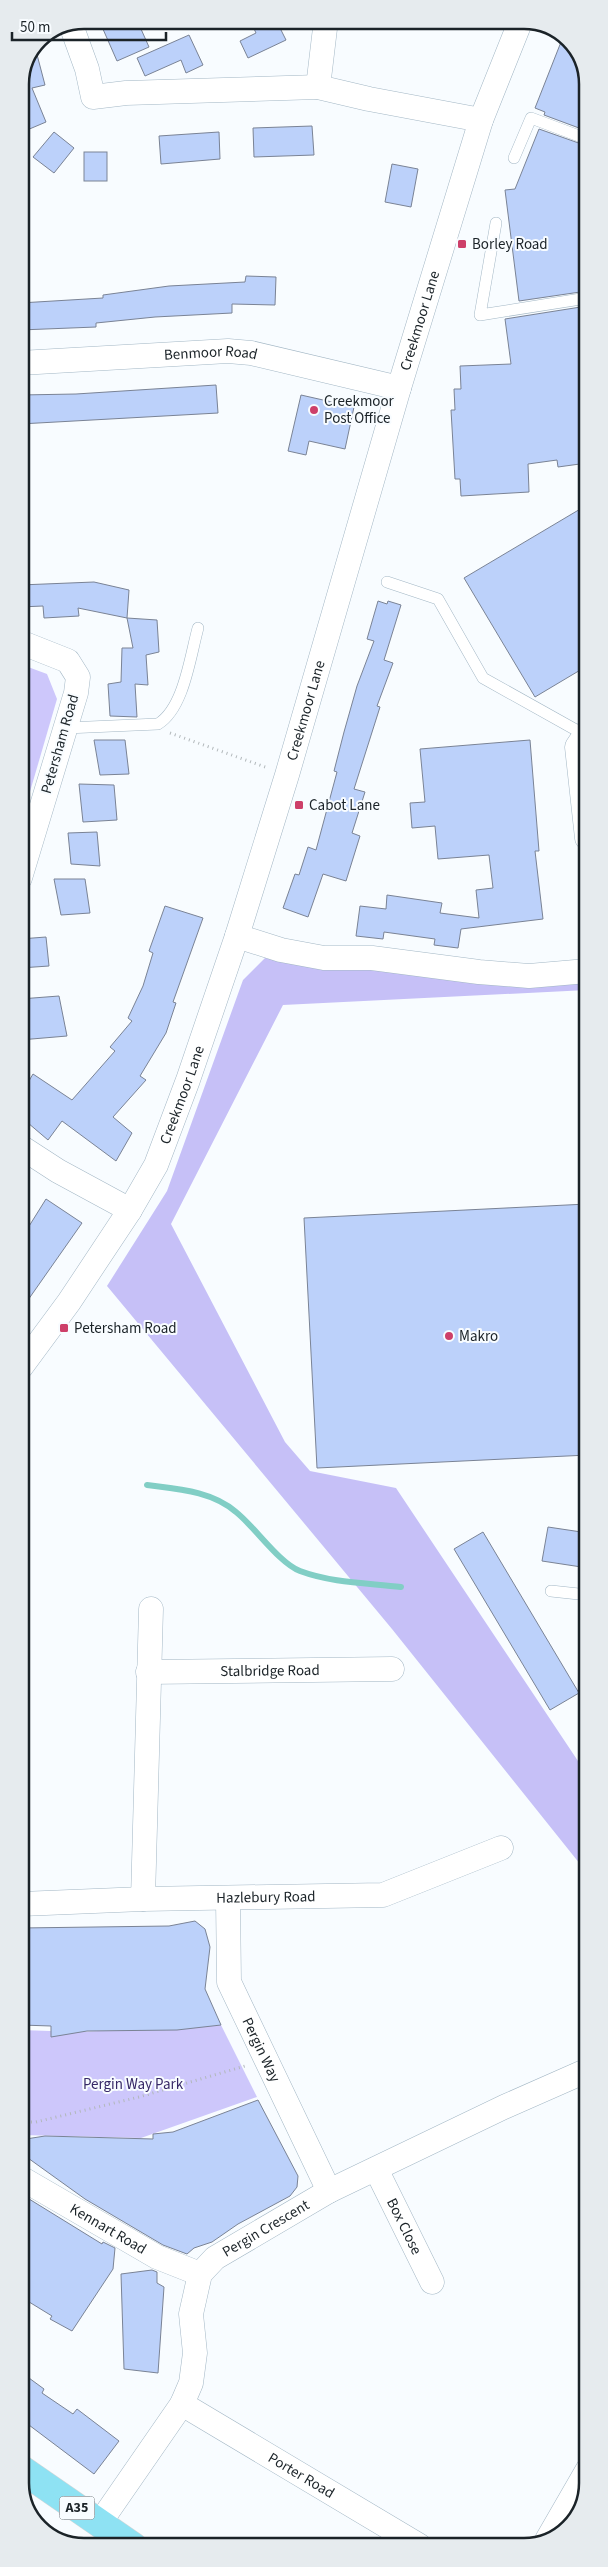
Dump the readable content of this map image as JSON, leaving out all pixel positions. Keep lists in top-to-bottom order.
{
  "streets": {
    "highway": ["A35"],
    "street": [
      "Creekmoor Lane",
      "Benmoor Road",
      "Petersham Road",
      "Stalbridge Road",
      "Hazlebury Road",
      "Pergin Way",
      "Box Close",
      "Pergin Crescent",
      "Kennart Road",
      "Porter Road"
    ]
  },
  "crossings": [
    ["Creekmoor Lane", "Benmoor Road"],
    ["Hazlebury Road", "Pergin Way"],
    ["Pergin Way", "Pergin Crescent"],
    ["Box Close", "Pergin Crescent"],
    ["Pergin Crescent", "Kennart Road"]
  ],
  "parks": ["Pergin Way Park"],
  "places": {
    "transit": ["Borley Road", "Cabot Lane", "Petersham Road"],
    "other": ["Creekmoor Post Office", "Makro"]
  },
  "scale_bar": "50 m"
}
